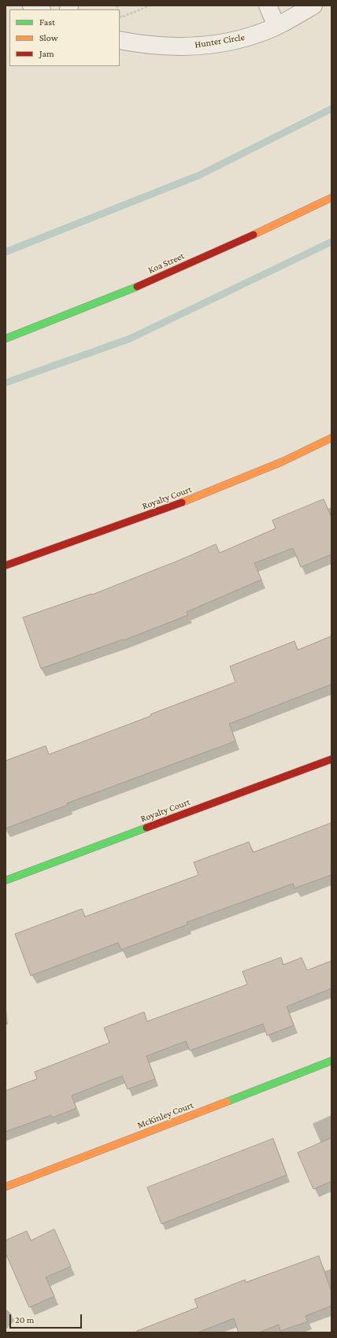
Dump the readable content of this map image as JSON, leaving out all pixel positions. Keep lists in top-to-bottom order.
{
  "streets": {
    "street": [
      "Hunter Circle",
      "Koa Street",
      "Royalty Court",
      "McKinley Court"
    ]
  },
  "legend": ["Fast", "Slow", "Jam"],
  "scale_bar": "20 m"
}
